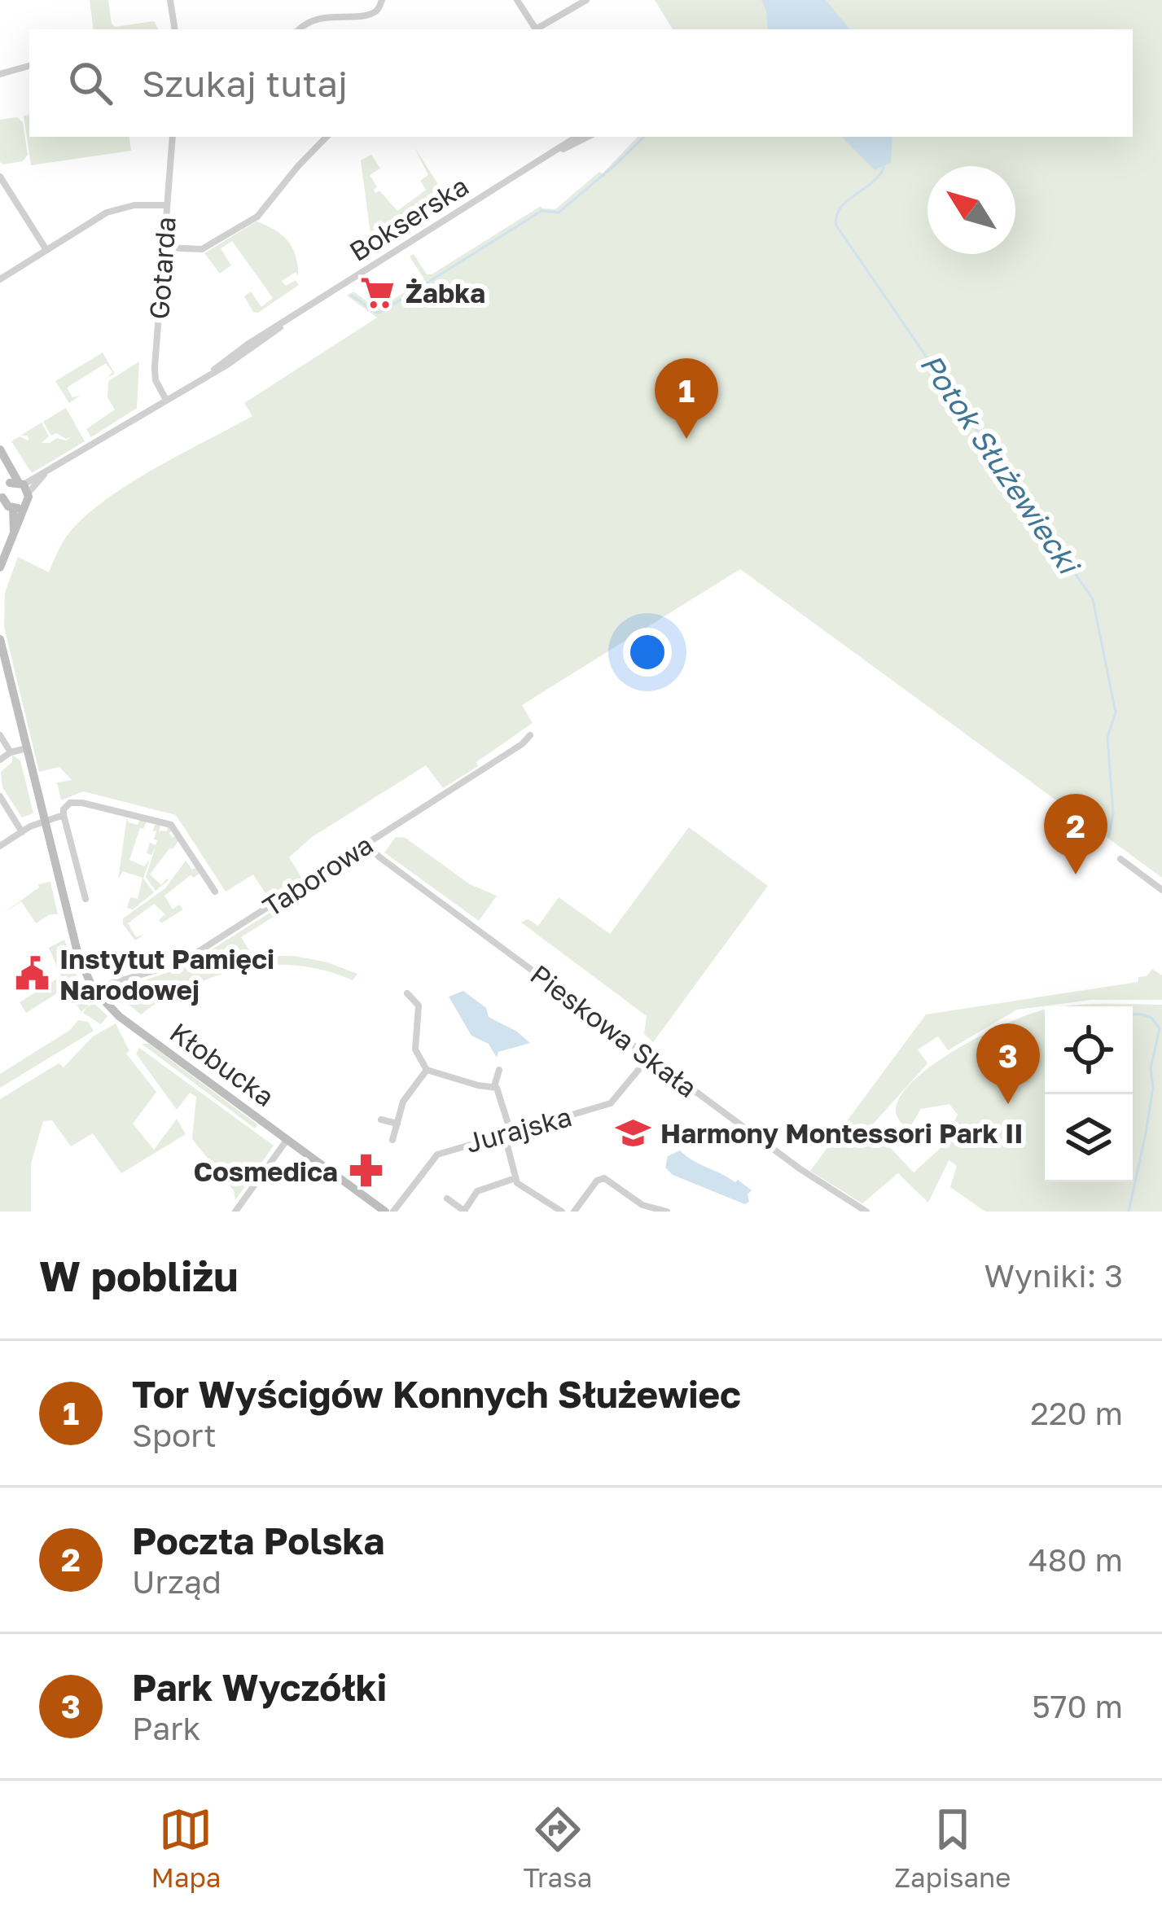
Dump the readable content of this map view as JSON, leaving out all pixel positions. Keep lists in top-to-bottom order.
{
  "streets": {
    "street": [
      "Bokserska",
      "Gotarda",
      "Taborowa",
      "Pieskowa Skała",
      "Kłobucka",
      "Jurajska"
    ]
  },
  "crossings": [
    ["Bokserska", "Gotarda"],
    ["Taborowa", "Pieskowa Skała"],
    ["Taborowa", "Kłobucka"],
    ["Pieskowa Skała", "Jurajska"]
  ],
  "water": ["Potok Służewiecki"],
  "places": {
    "supermarket": ["Żabka"],
    "public building": ["Instytut Pamięci Narodowej"],
    "school or university": ["Harmony Montessori Park II"],
    "pharmacy": ["Cosmedica"]
  },
  "north": "top left",
  "page": {
    "search": "Szukaj tutaj",
    "pins": ["1", "2", "3"],
    "heading": ["W pobliżu", "Wyniki: 3"],
    "list": [
      {
        "mark": "1",
        "name": "Tor Wyścigów Konnych Służewiec",
        "note": "Sport",
        "value": "220 m"
      },
      {
        "mark": "2",
        "name": "Poczta Polska",
        "note": "Urząd",
        "value": "480 m"
      },
      {
        "mark": "3",
        "name": "Park Wyczółki",
        "note": "Park",
        "value": "570 m"
      }
    ],
    "nav": ["Mapa", "Trasa", "Zapisane"]
  }
}
